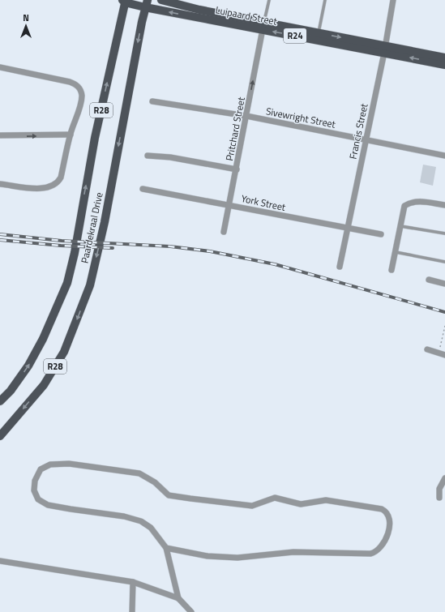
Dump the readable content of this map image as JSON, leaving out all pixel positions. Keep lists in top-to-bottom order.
{
  "streets": {
    "main road": [
      "Luipaard Street",
      "R24",
      "R28",
      "Paardekraal Drive"
    ],
    "street": [
      "Sivewright Street",
      "Pritchard Street",
      "Francis Street",
      "York Street"
    ]
  },
  "crossings": [
    ["Luipaard Street", "Pritchard Street"],
    ["Luipaard Street", "Francis Street"],
    ["Luipaard Street", "Paardekraal Drive"],
    ["Sivewright Street", "Pritchard Street"],
    ["Sivewright Street", "Francis Street"],
    ["Pritchard Street", "York Street"],
    ["Francis Street", "York Street"]
  ],
  "one_way": ["Pritchard Street"],
  "north": "top"
}
